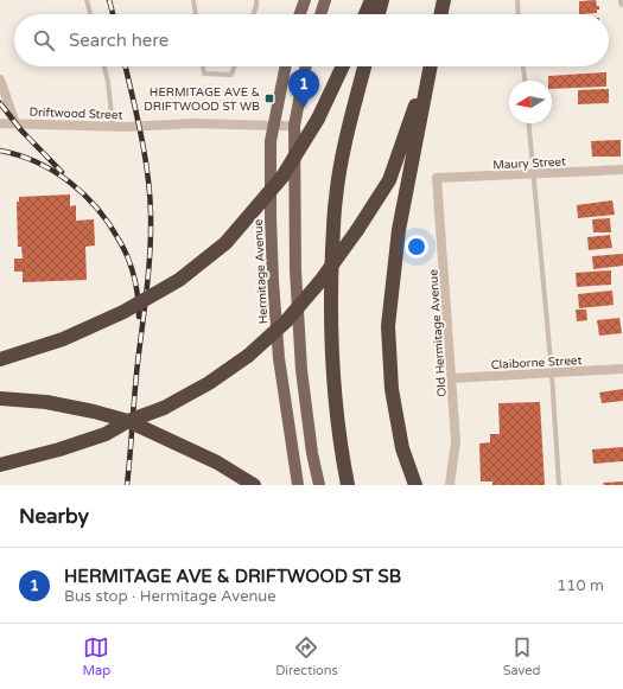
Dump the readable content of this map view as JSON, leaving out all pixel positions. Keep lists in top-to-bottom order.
{
  "streets": {
    "main road": ["Hermitage Avenue"],
    "street": [
      "Driftwood Street",
      "Maury Street",
      "Old Hermitage Avenue",
      "Claiborne Street"
    ]
  },
  "crossings": [
    ["Driftwood Street", "Hermitage Avenue"],
    ["Maury Street", "Old Hermitage Avenue"],
    ["Old Hermitage Avenue", "Claiborne Street"]
  ],
  "places": {
    "transit": ["HERMITAGE AVE & DRIFTWOOD ST WB"]
  },
  "north": "left",
  "page": {
    "search": "Search here",
    "pins": "1",
    "heading": "Nearby",
    "list": [
      {
        "mark": "1",
        "name": "HERMITAGE AVE & DRIFTWOOD ST SB",
        "note": "Bus stop · Hermitage Avenue",
        "value": "110 m"
      }
    ],
    "nav": ["Map", "Directions", "Saved"]
  }
}
